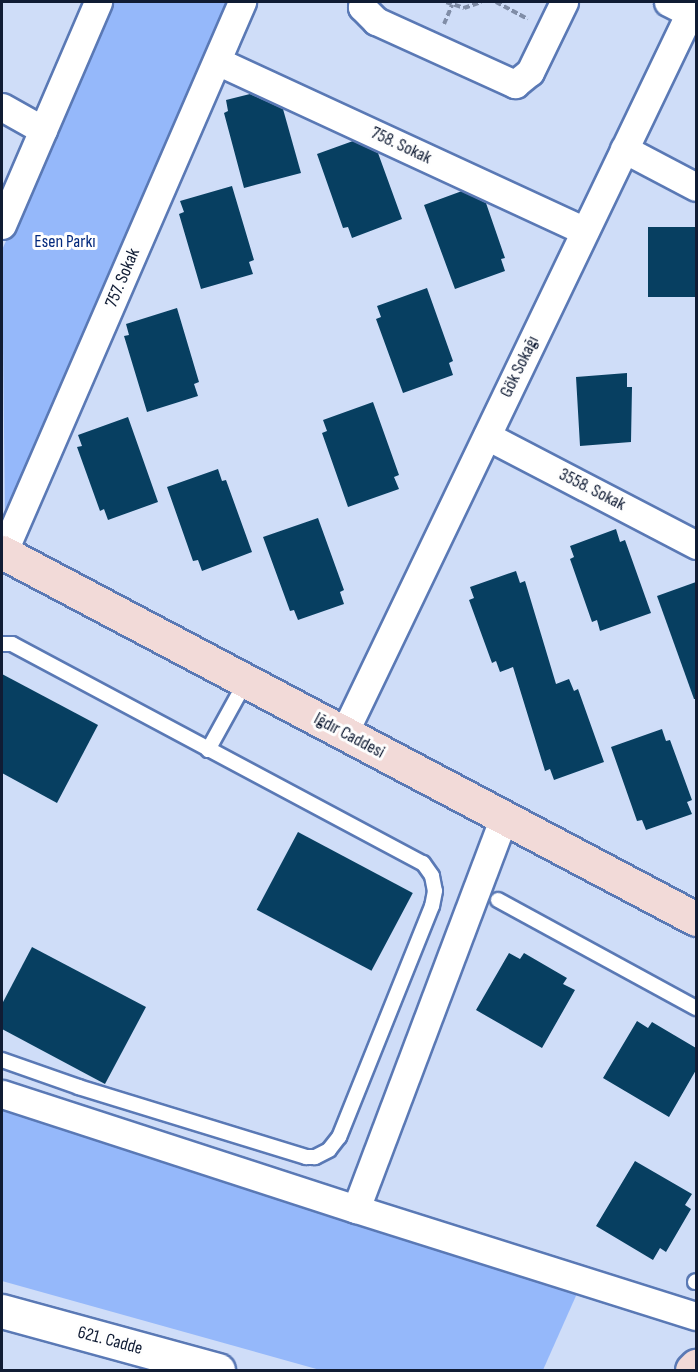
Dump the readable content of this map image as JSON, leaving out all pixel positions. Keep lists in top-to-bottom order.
{
  "streets": {
    "main road": ["Iğdır Caddesi"],
    "street": [
      "758. Sokak",
      "757. Sokak",
      "Gök Sokağı",
      "3558. Sokak",
      "621. Cadde"
    ]
  },
  "crossings": [
    ["758. Sokak", "757. Sokak"],
    ["758. Sokak", "Gök Sokağı"],
    ["757. Sokak", "Iğdır Caddesi"],
    ["Gök Sokağı", "3558. Sokak"],
    ["Gök Sokağı", "Iğdır Caddesi"]
  ],
  "parks": ["Esen Parkı"]
}
